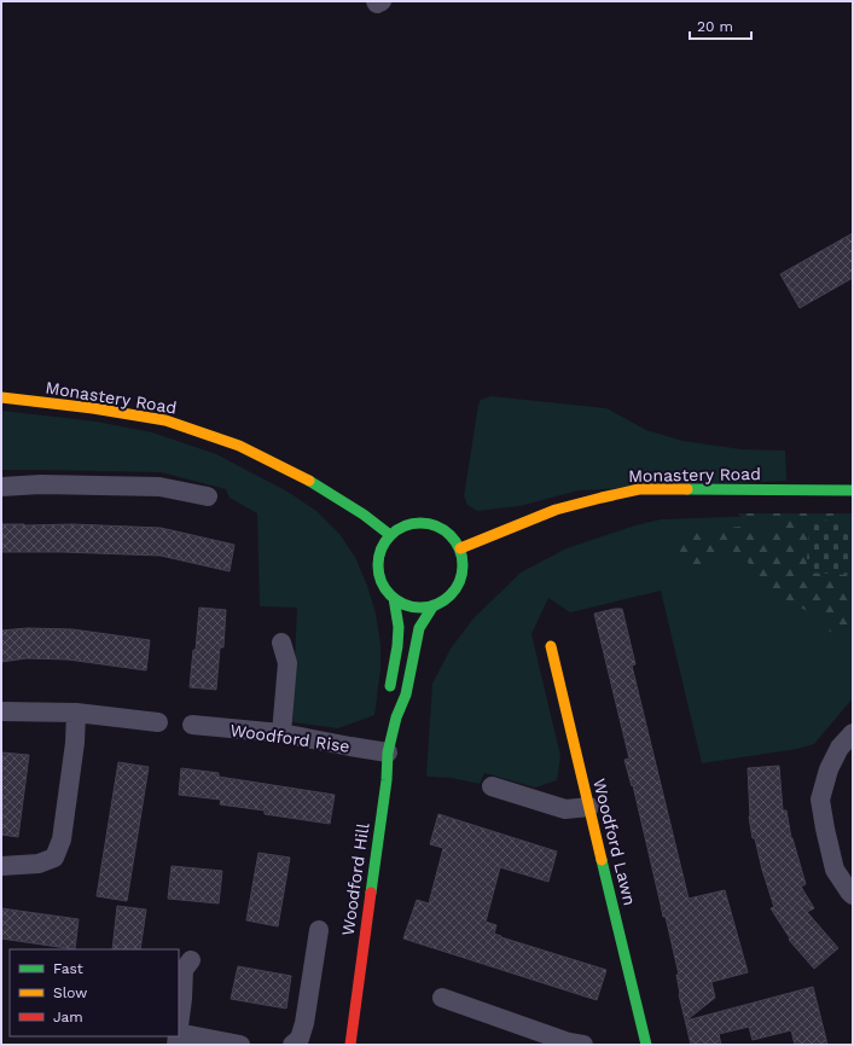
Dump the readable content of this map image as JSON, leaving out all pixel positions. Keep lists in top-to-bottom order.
{
  "streets": {
    "street": [
      "Monastery Road",
      "Woodford Rise",
      "Woodford Lawn",
      "Woodford Hill"
    ]
  },
  "crossings": [
    ["Monastery Road", "Woodford Hill"],
    ["Woodford Rise", "Woodford Hill"]
  ],
  "legend": ["Fast", "Slow", "Jam"],
  "scale_bar": "20 m"
}
